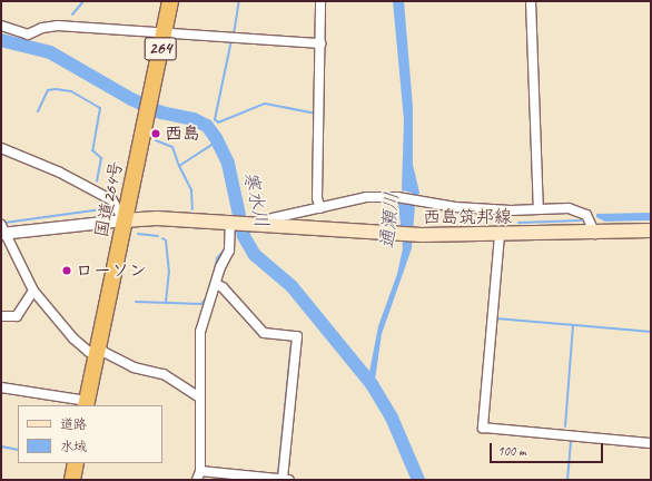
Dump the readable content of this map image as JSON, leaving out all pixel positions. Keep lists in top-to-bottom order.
{
  "streets": {
    "highway": ["264", "国道264号"],
    "main road": ["西島筑邦線"]
  },
  "crossings": [
    ["国道264号", "西島筑邦線"]
  ],
  "water": ["寒水川", "通瀬川"],
  "places": ["西島", "ローソン"],
  "legend": ["道路", "水域"],
  "scale_bar": "100 m"
}
